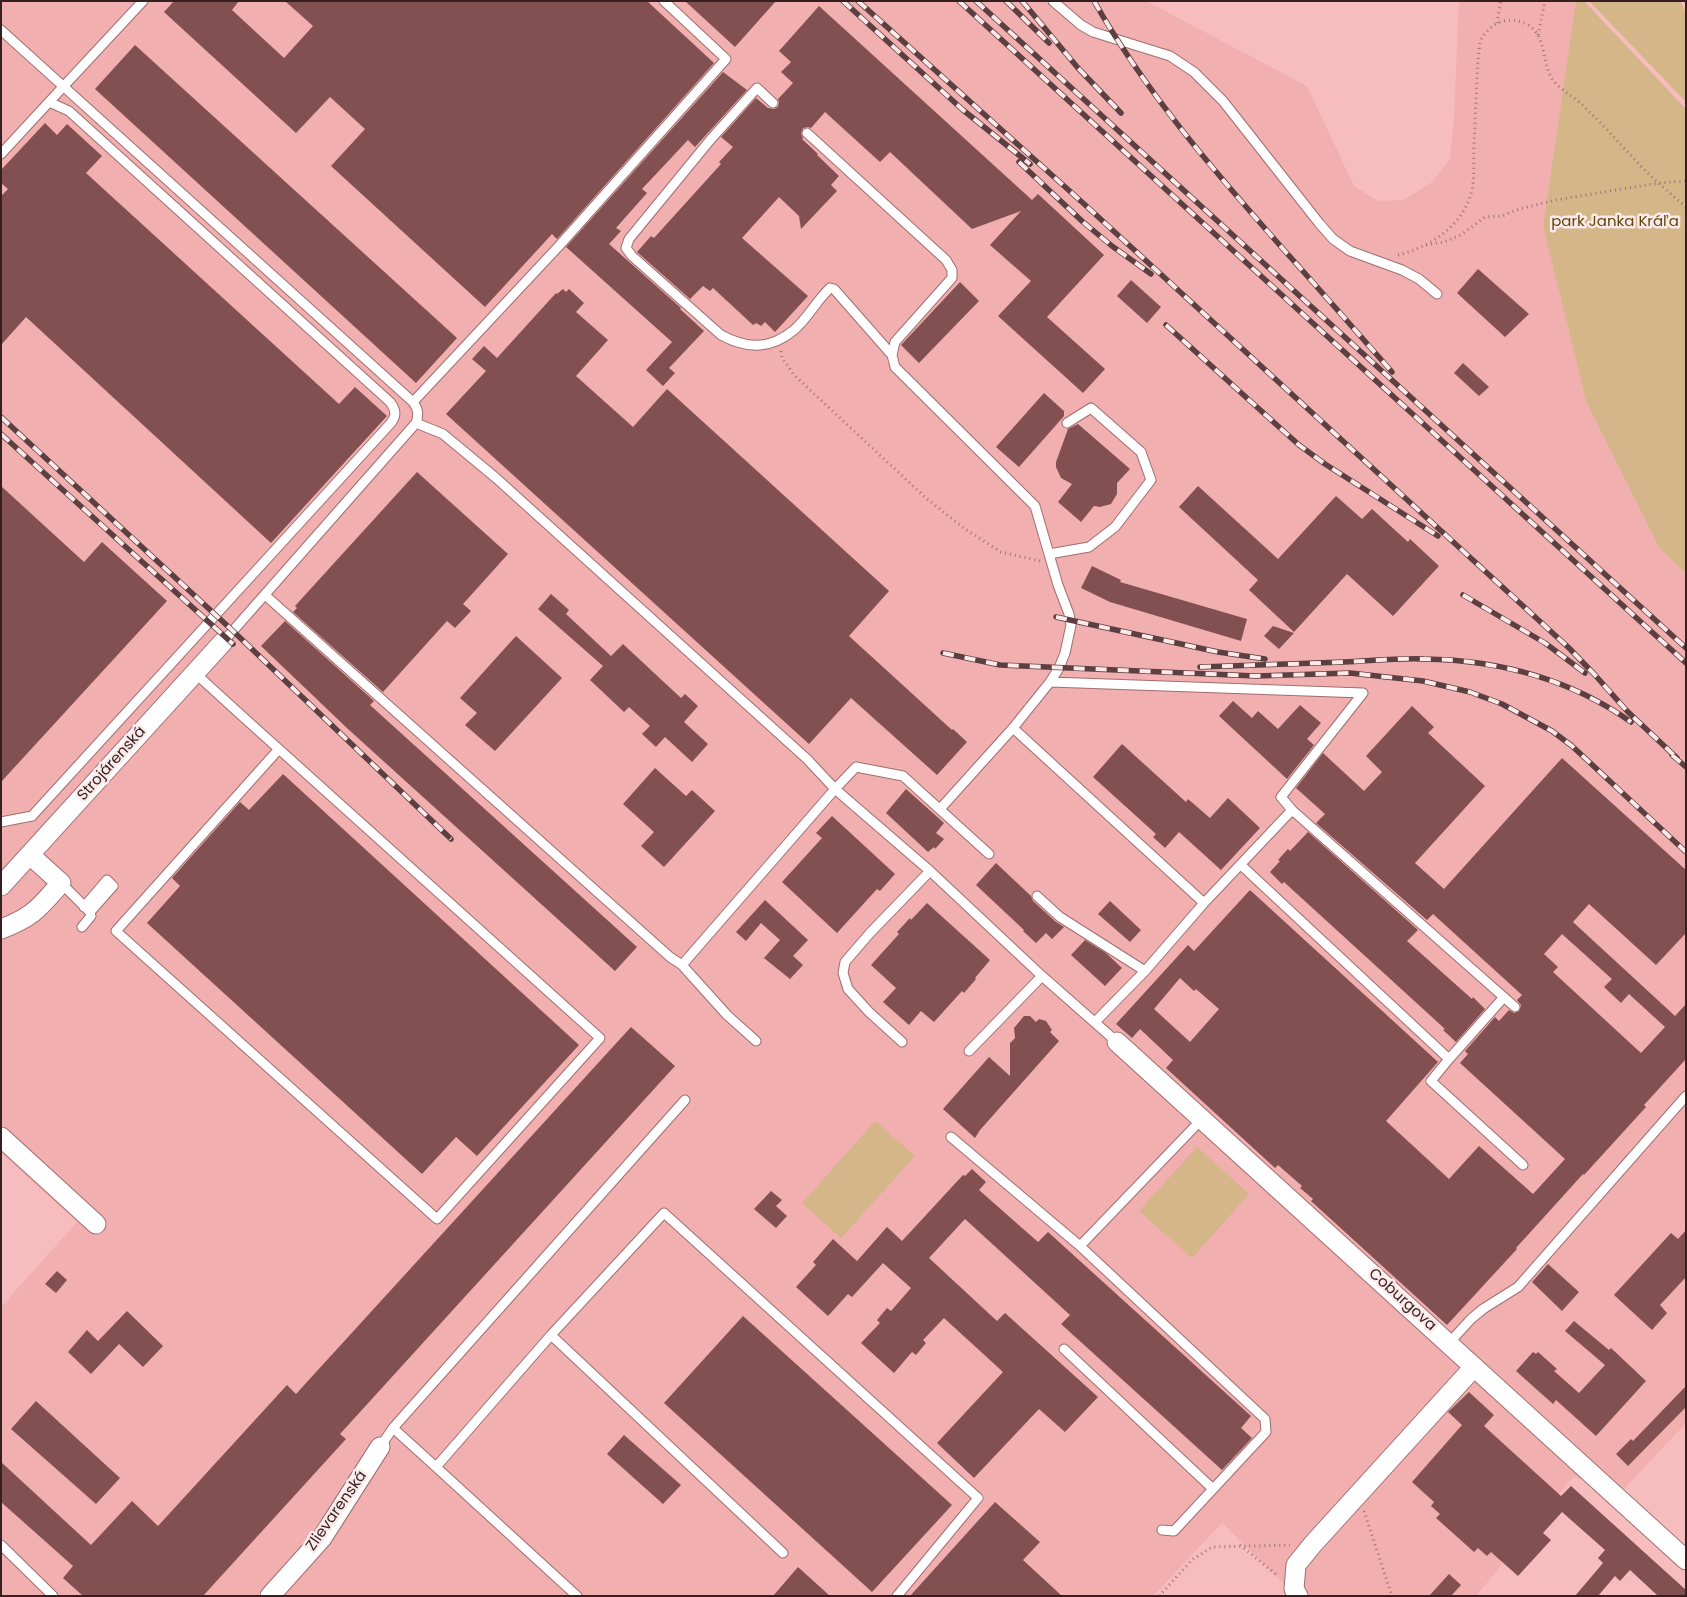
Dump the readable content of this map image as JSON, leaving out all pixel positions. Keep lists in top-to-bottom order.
{
  "streets": {
    "street": ["Strojárenská", "Coburgova", "Zlievarenská"]
  },
  "parks": ["park Janka Kráľa"]
}
